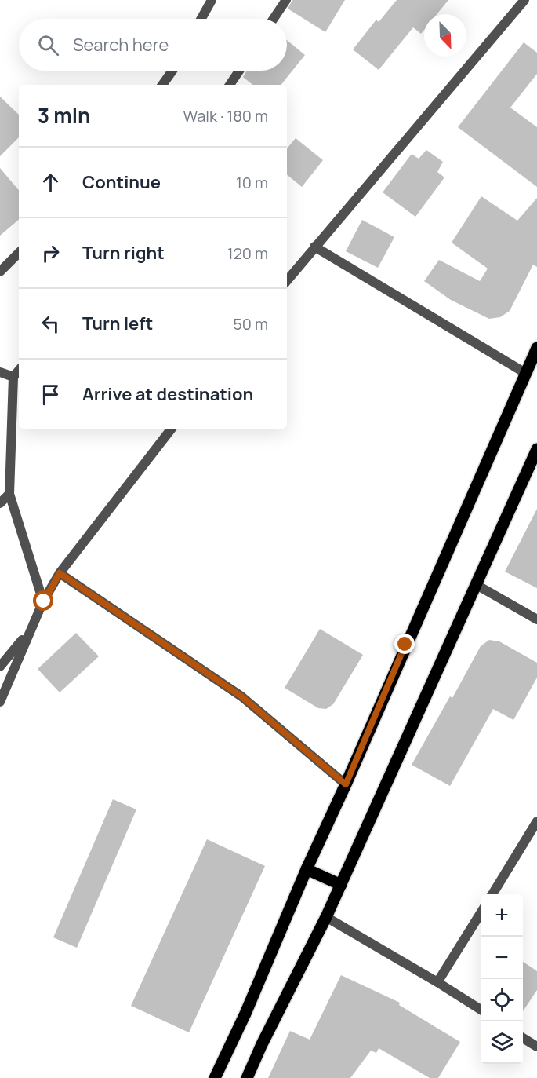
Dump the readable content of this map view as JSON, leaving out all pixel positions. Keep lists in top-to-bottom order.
{
  "north": "bottom right",
  "page": {
    "search": "Search here",
    "heading": ["3 min", "Walk · 180 m"],
    "list": [
      ["Continue", "10 m"],
      ["Turn right", "120 m"],
      ["Turn left", "50 m"],
      "Arrive at destination"
    ],
    "map_buttons": ["+", "−"]
  }
}
